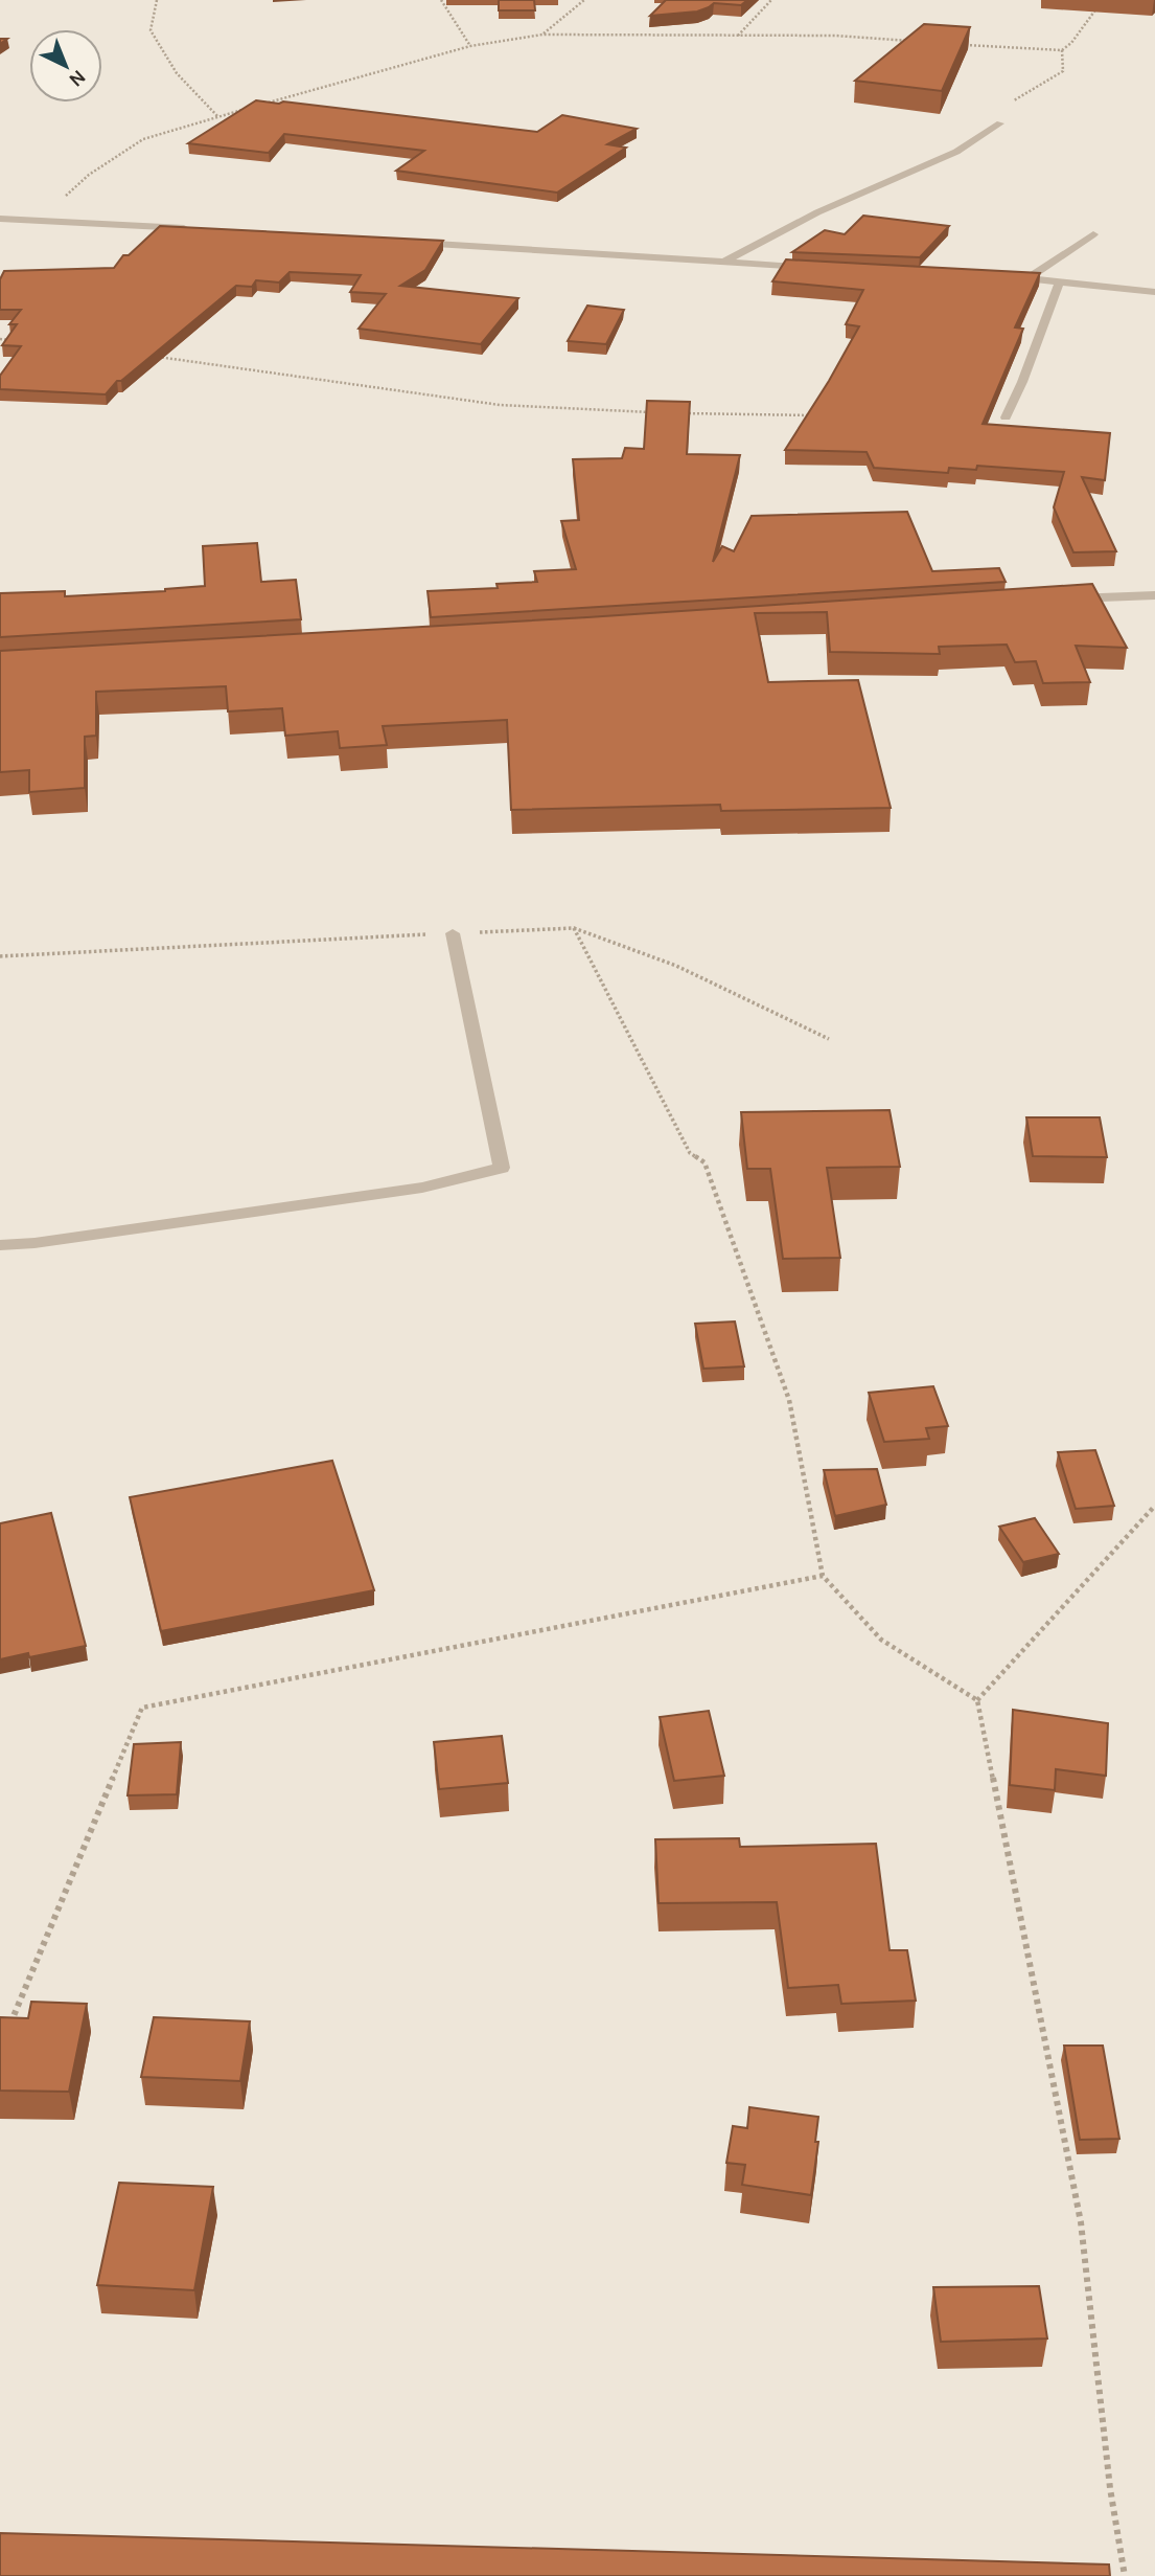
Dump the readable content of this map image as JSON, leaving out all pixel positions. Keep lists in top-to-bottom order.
{
  "north": "bottom right"
}
